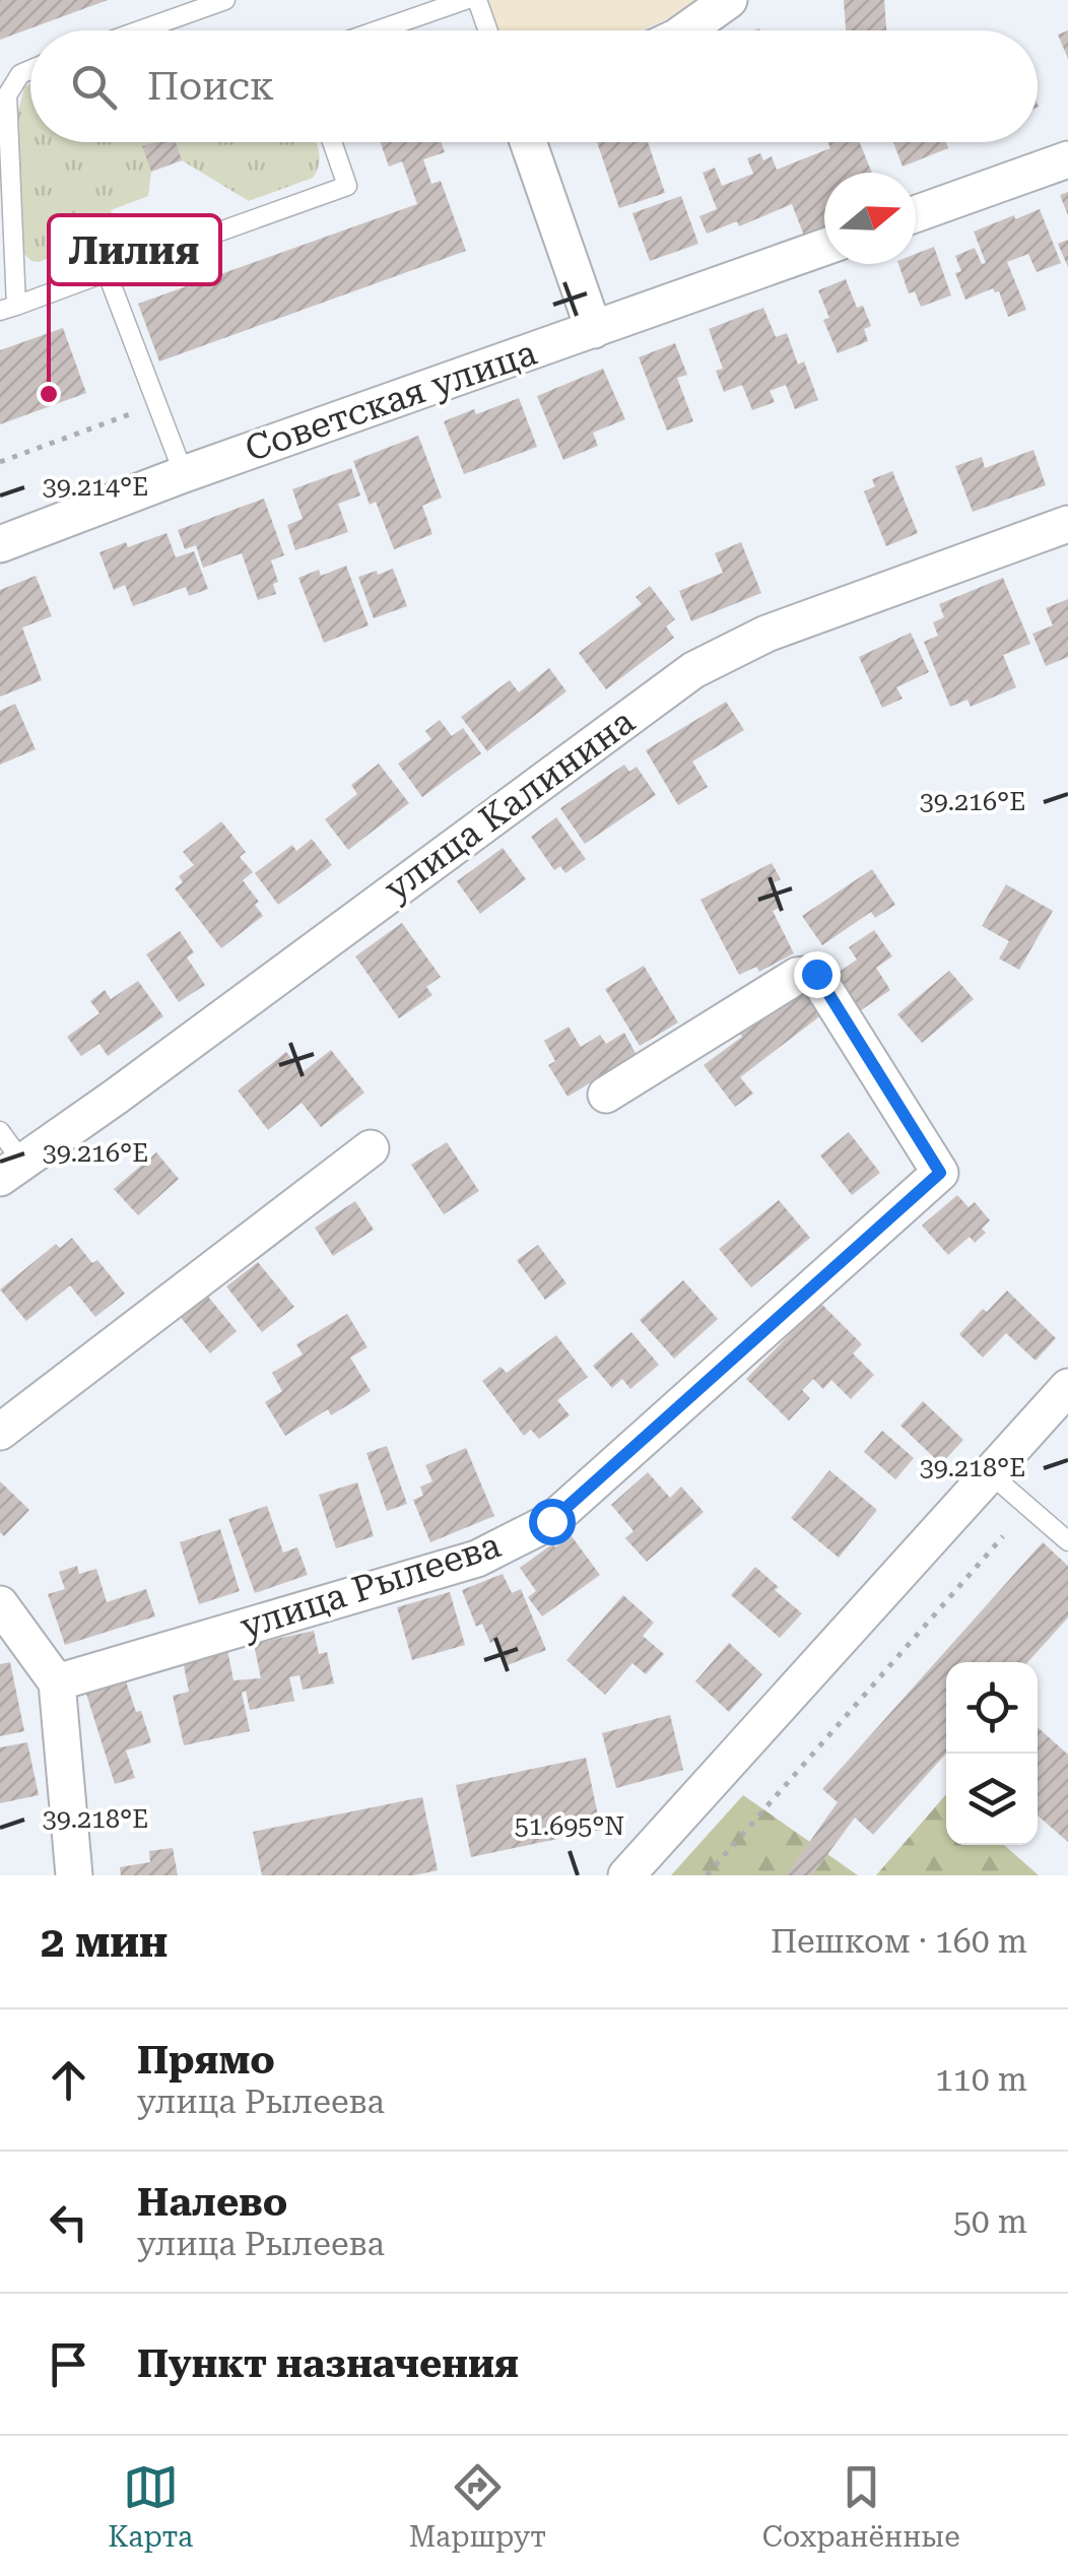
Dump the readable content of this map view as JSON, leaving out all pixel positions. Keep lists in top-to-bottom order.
{
  "streets": {
    "street": ["Советская улица", "улица Калинина", "улица Рылеева"]
  },
  "places": ["Лилия"],
  "north": "right",
  "page": {
    "search": "Поиск",
    "heading": ["2 мин", "Пешком · 160 m"],
    "list": [
      ["Прямо", "улица Рылеева", "110 m"],
      ["Налево", "улица Рылеева", "50 m"],
      "Пункт назначения"
    ],
    "nav": ["Карта", "Маршрут", "Сохранённые"]
  },
  "coordinates": [
    "39.214°E",
    "39.216°E",
    "39.218°E",
    "51.695°N"
  ]
}
